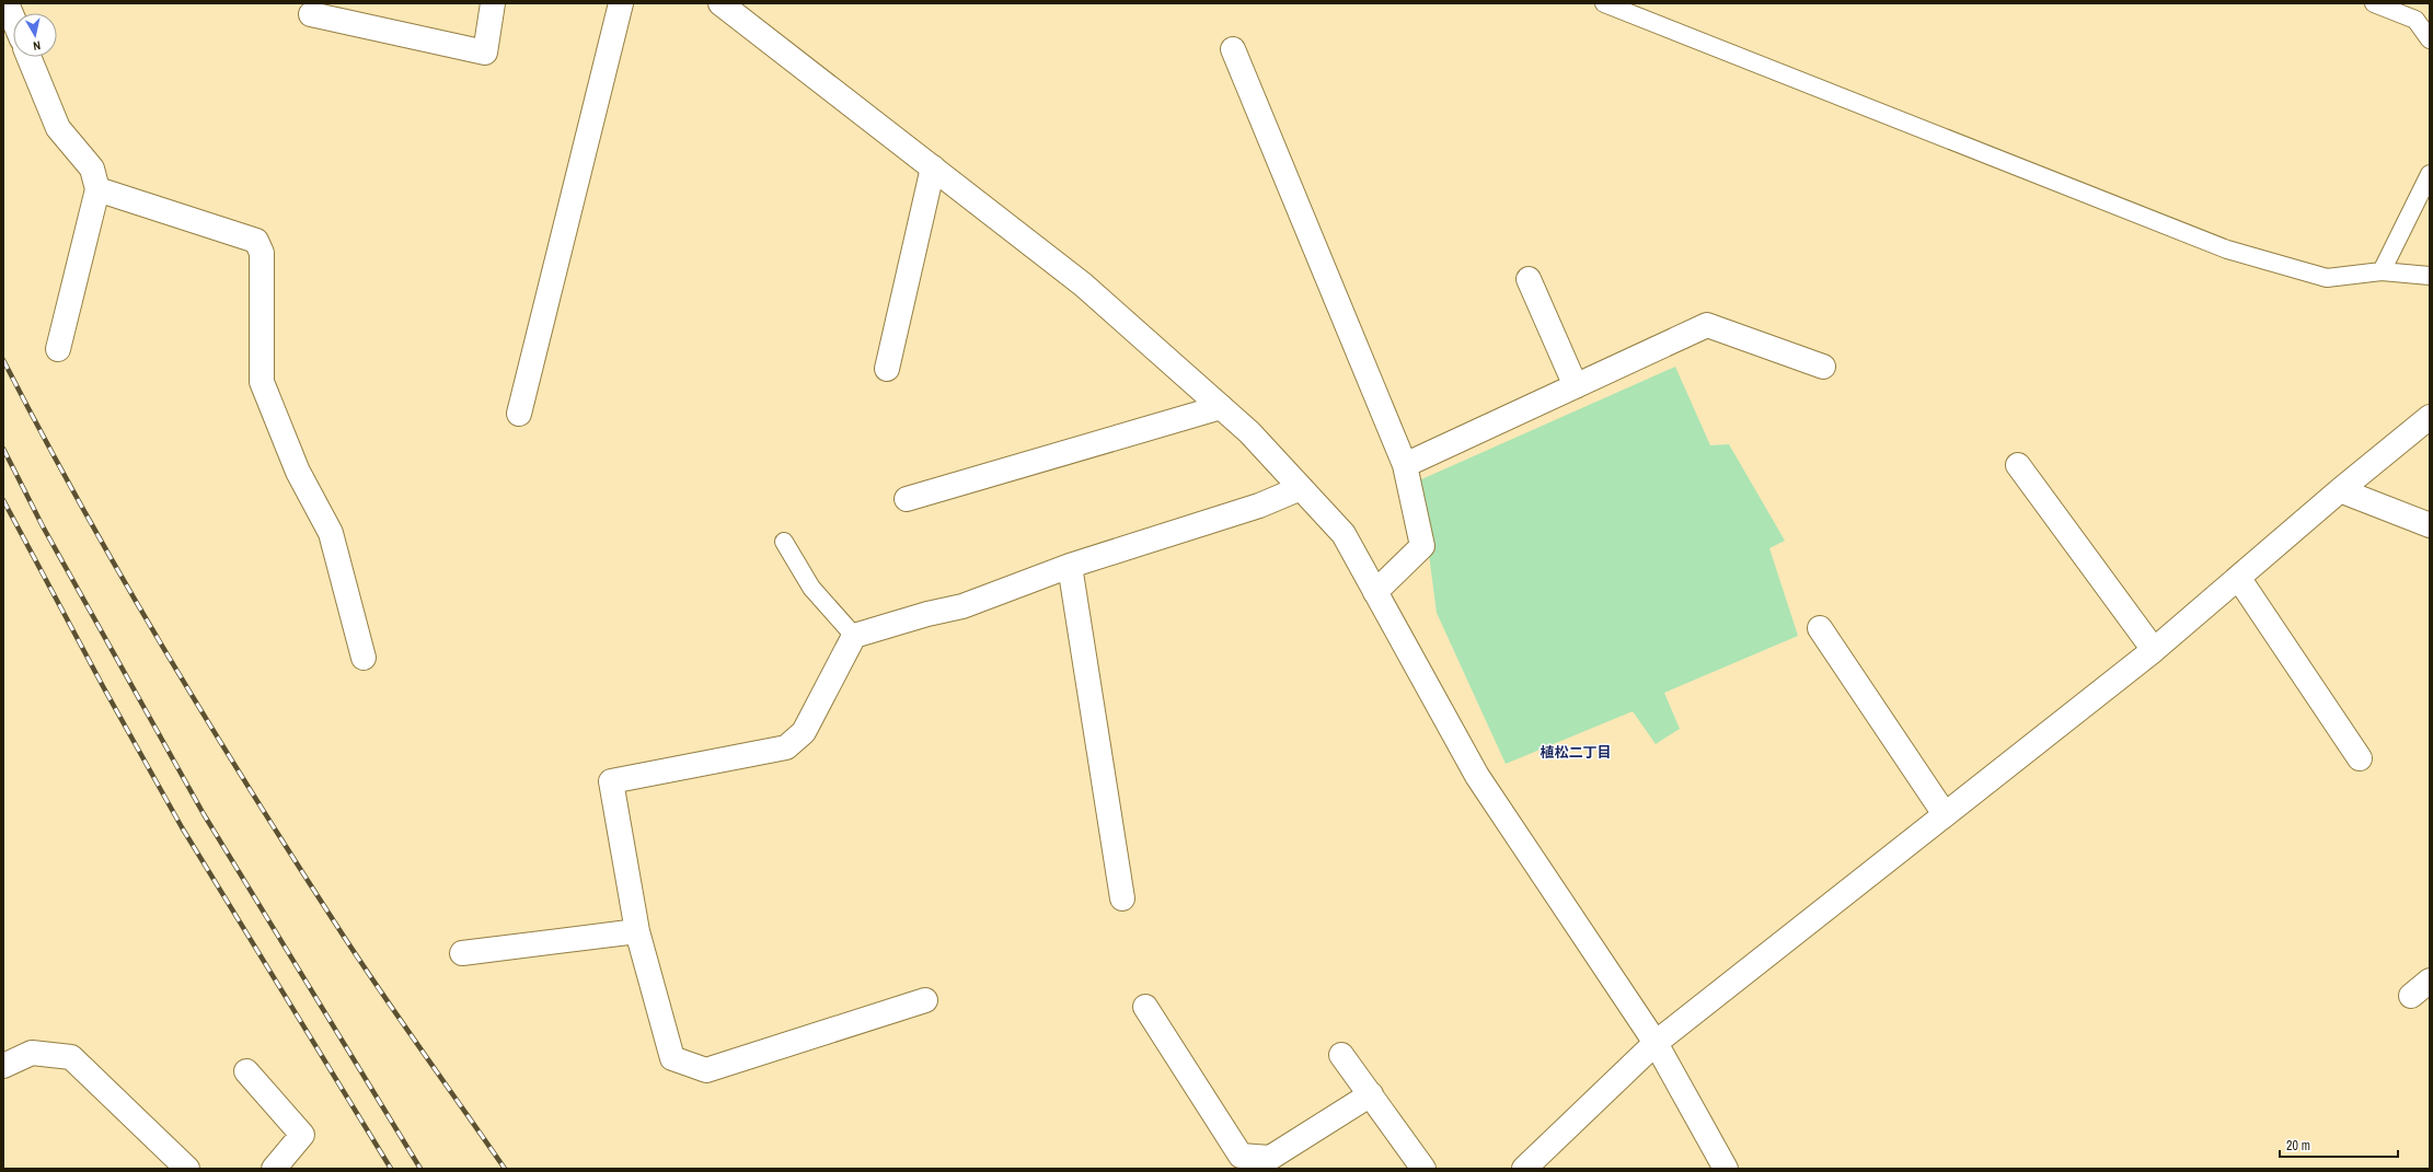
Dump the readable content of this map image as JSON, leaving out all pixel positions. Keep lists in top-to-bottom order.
{
  "districts": ["植松二丁目"],
  "scale_bar": "20 m",
  "north": "bottom"
}
